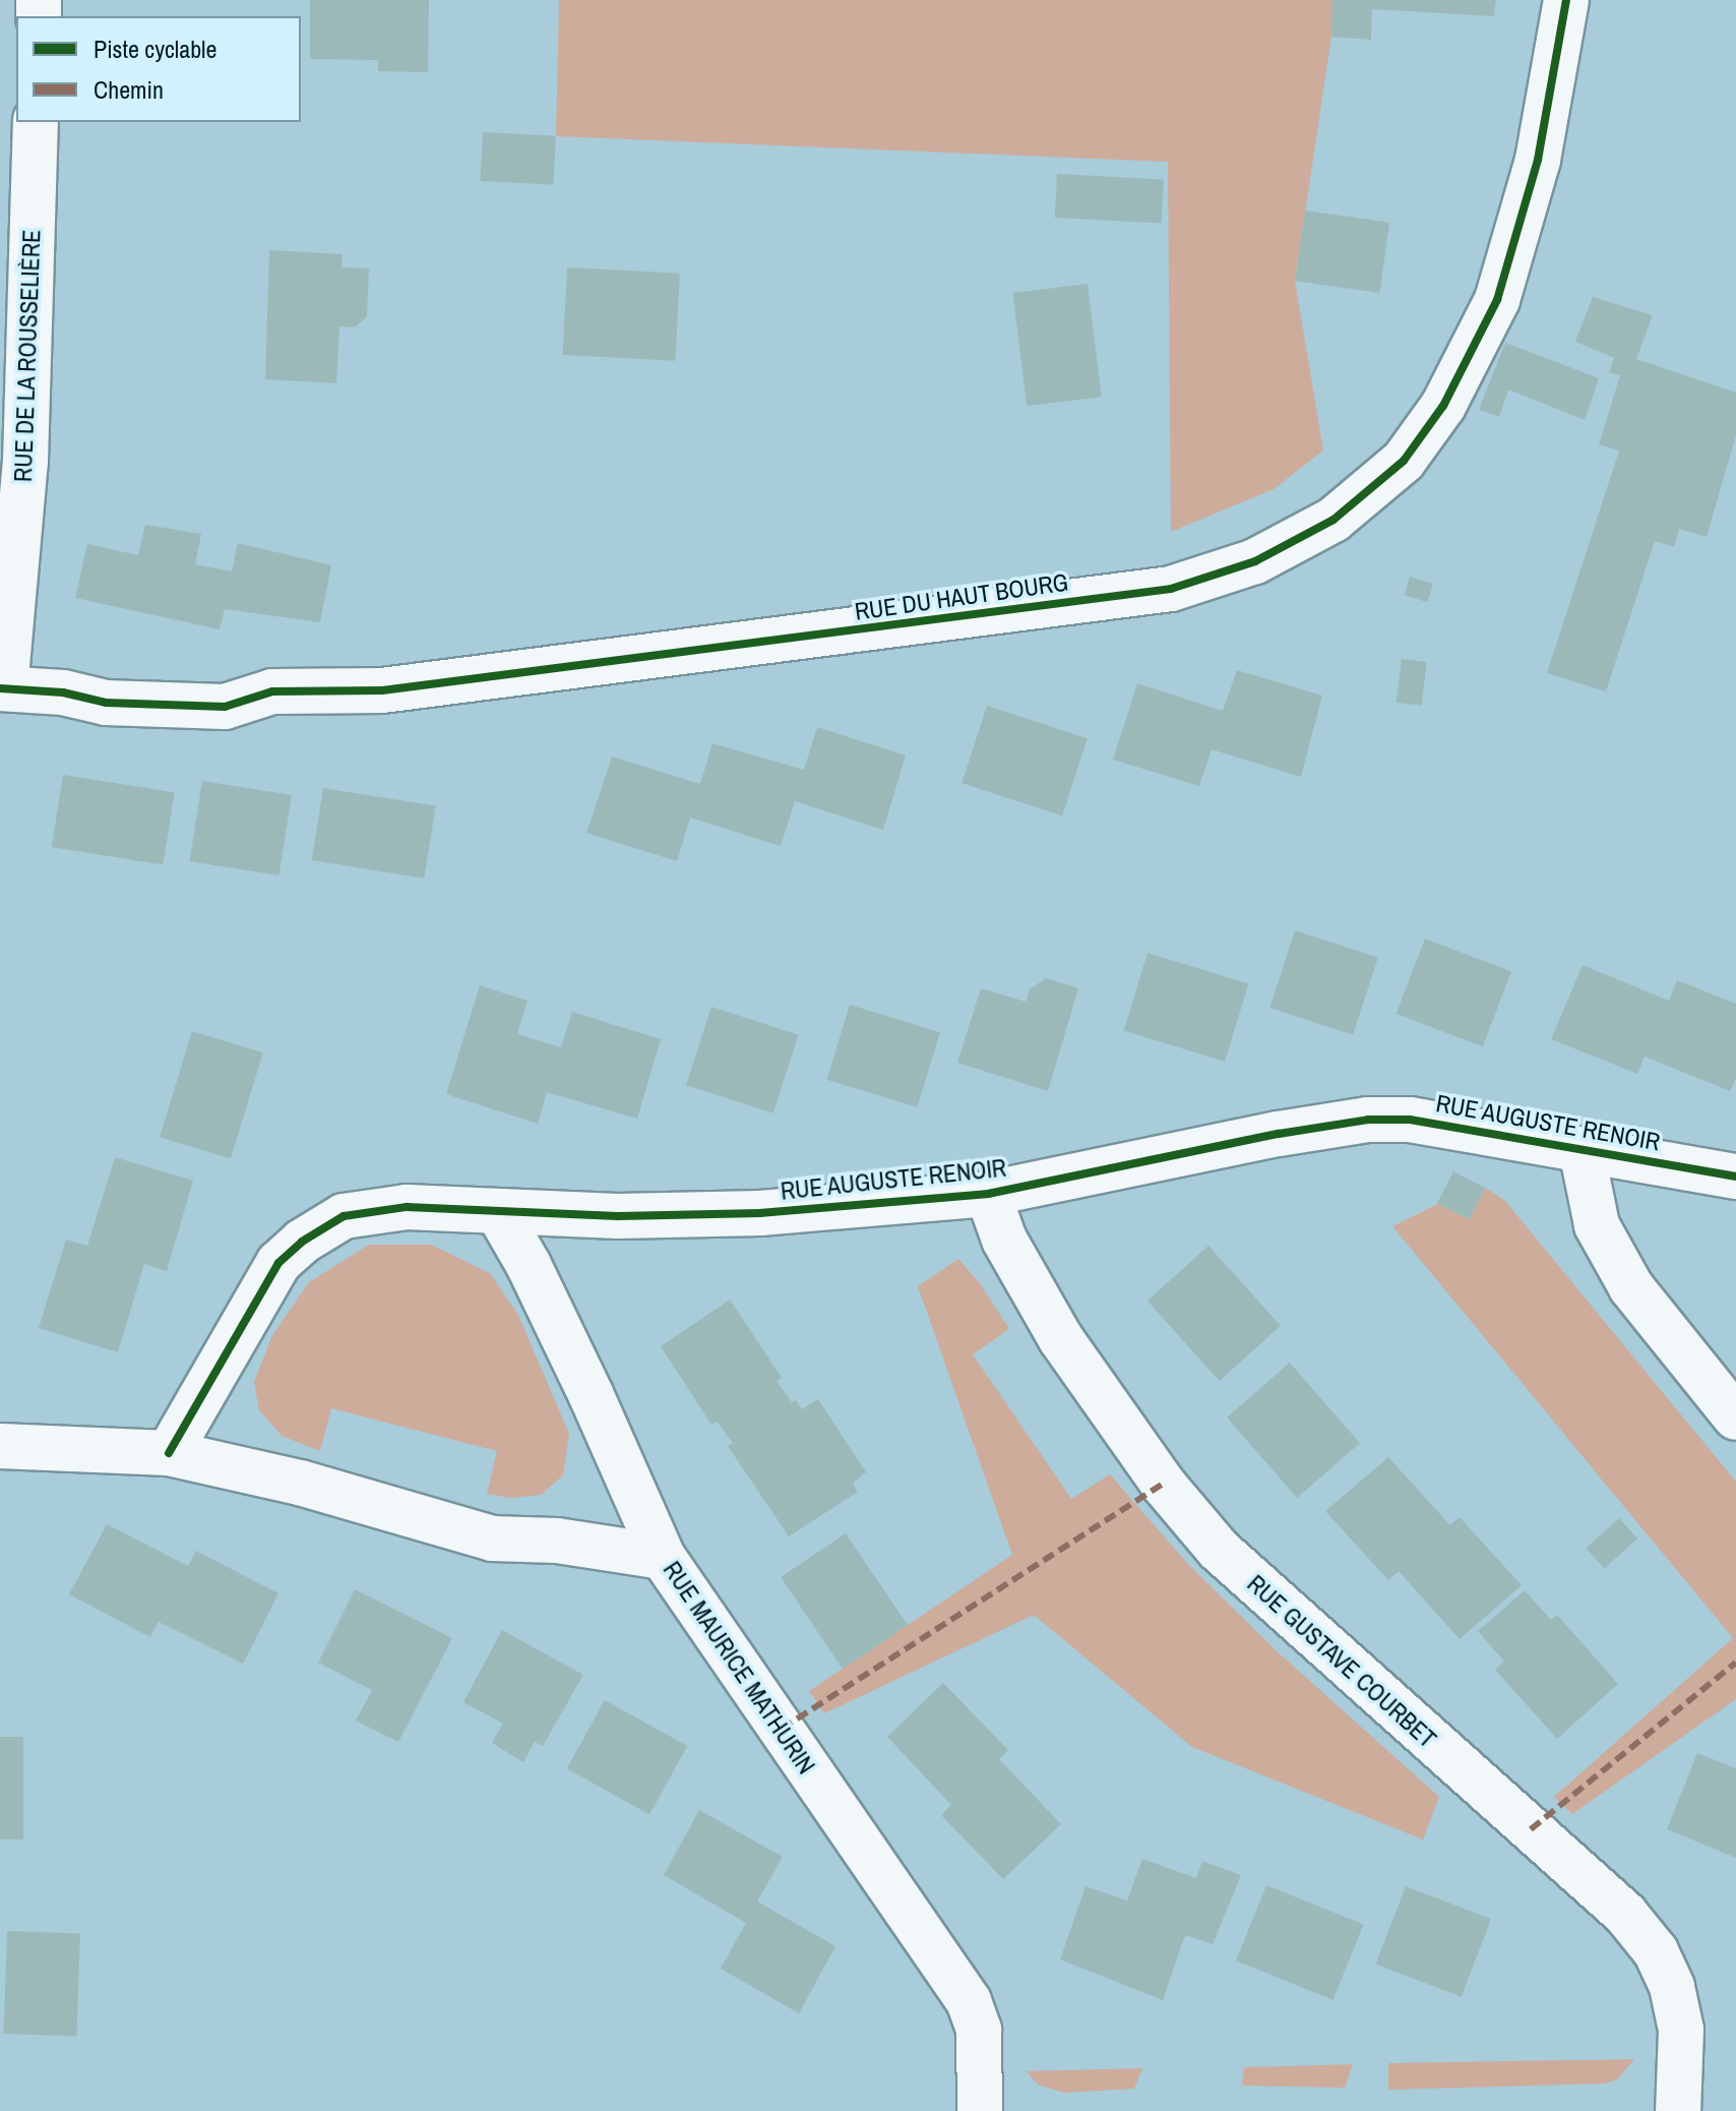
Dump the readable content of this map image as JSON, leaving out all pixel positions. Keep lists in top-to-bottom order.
{
  "streets": {
    "street": [
      "RUE DE LA ROUSSELIÈRE",
      "RUE DU HAUT BOURG",
      "RUE AUGUSTE RENOIR",
      "RUE GUSTAVE COURBET",
      "RUE MAURICE MATHURIN"
    ]
  },
  "crossings": [
    ["RUE DE LA ROUSSELIÈRE", "RUE DU HAUT BOURG"],
    ["RUE AUGUSTE RENOIR", "RUE GUSTAVE COURBET"],
    ["RUE AUGUSTE RENOIR", "RUE MAURICE MATHURIN"]
  ],
  "legend": ["Piste cyclable", "Chemin"]
}
